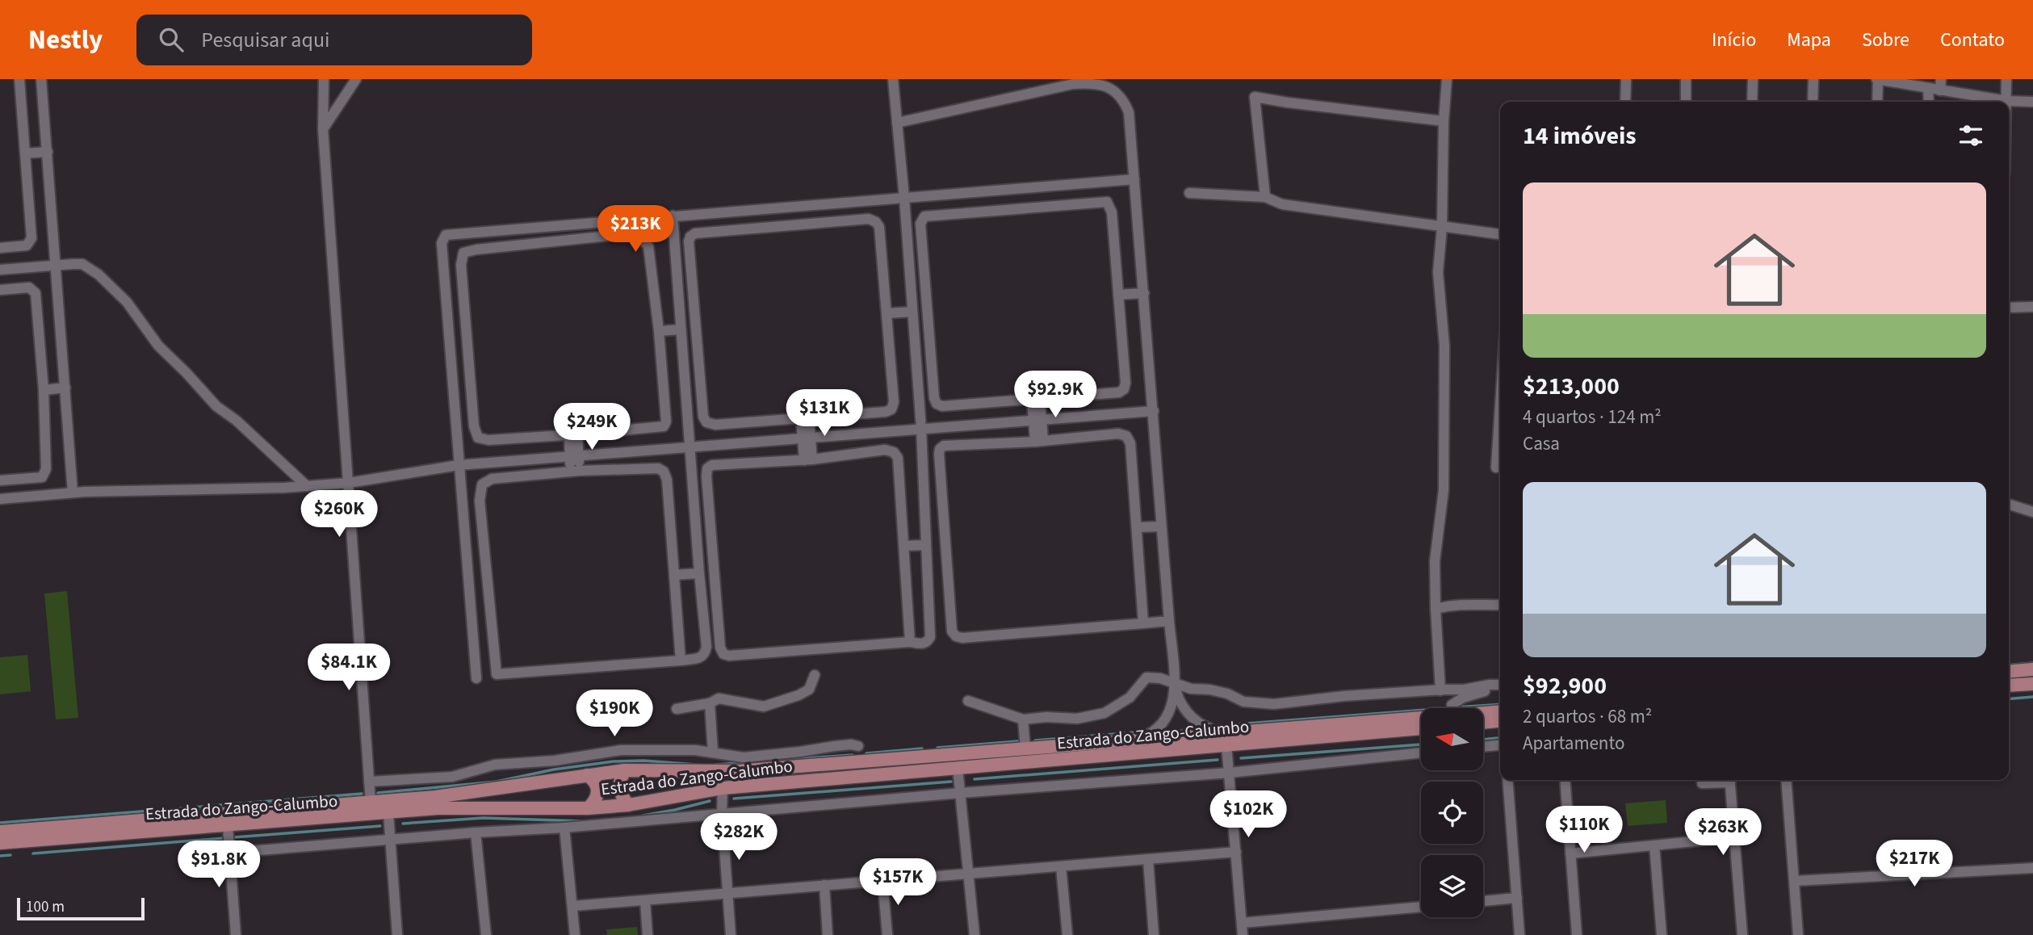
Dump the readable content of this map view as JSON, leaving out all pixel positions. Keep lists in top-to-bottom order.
{
  "streets": {
    "main road": ["Estrada do Zango-Calumbo"]
  },
  "scale_bar": "100 m",
  "north": "left",
  "page": {
    "header": "Nestly",
    "search": "Pesquisar aqui",
    "nav": [
      "Início",
      "Mapa",
      "Sobre",
      "Contato"
    ],
    "heading": "14 imóveis",
    "list": [
      {
        "name": "$213,000",
        "note": "4 quartos · 124 m² · Casa"
      },
      {
        "name": "$92,900",
        "note": "2 quartos · 68 m² · Apartamento"
      }
    ],
    "price": [
      "$213K",
      "$92.9K",
      "$131K",
      "$249K",
      "$260K",
      "$84.1K",
      "$190K",
      "$102K",
      "$110K",
      "$263K",
      "$282K",
      "$217K",
      "$91.8K",
      "$157K"
    ],
    "scale": "100 m"
  }
}
